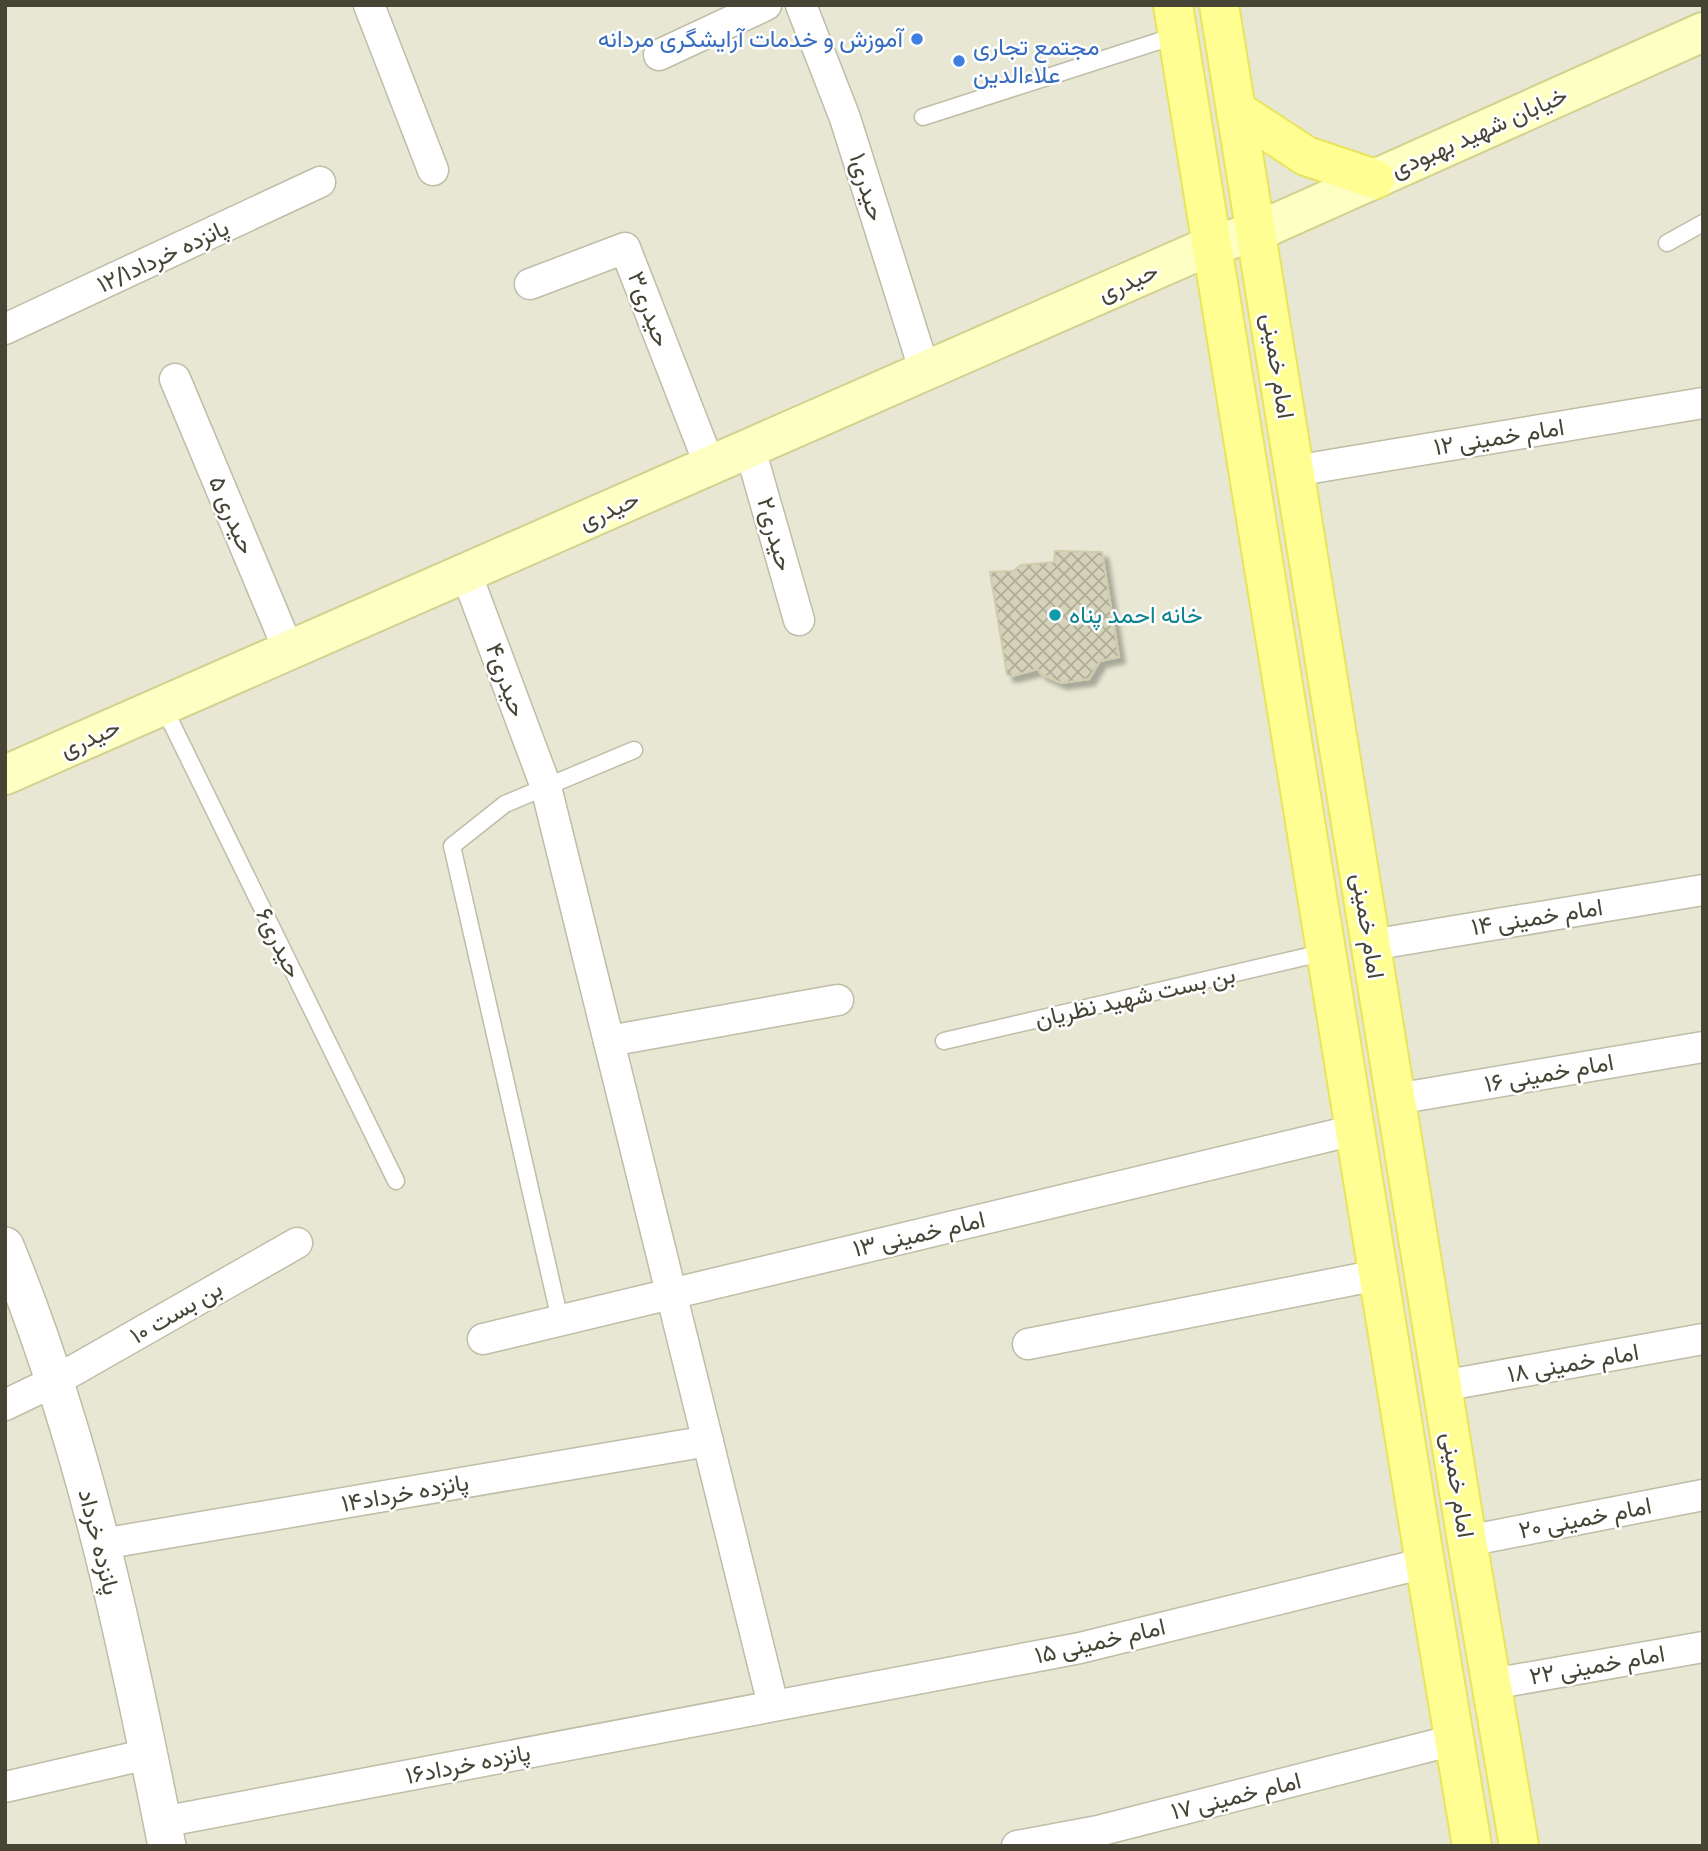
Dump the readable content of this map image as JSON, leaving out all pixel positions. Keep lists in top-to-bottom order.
{
  "streets": {
    "main road": ["خیابان شهید بهبودی", "حیدری", "امام خمینی"],
    "street": [
      "حیدری۱",
      "پانزده خرداد۱۲/۱",
      "حیدری۳",
      "امام خمینی ۱۲",
      "حیدری ۵",
      "حیدری۲",
      "حیدری۴",
      "امام خمینی ۱۴",
      "امام خمینی ۱۶",
      "امام خمینی ۱۳",
      "بن بست ۱۰",
      "امام خمینی ۱۸",
      "پانزده خرداد۱۴",
      "امام خمینی ۲۰",
      "پانزده خرداد",
      "امام خمینی ۱۵",
      "امام خمینی ۲۲",
      "پانزده خرداد۱۶",
      "امام خمینی ۱۷"
    ],
    "lane": ["حیدری۶", "بن بست شهید نظریان"]
  },
  "crossings": [
    ["خیابان شهید بهبودی", "حیدری"],
    ["خیابان شهید بهبودی", "امام خمینی"],
    ["حیدری۱", "حیدری"],
    ["حیدری", "حیدری۳"],
    ["حیدری", "امام خمینی"],
    ["حیدری", "حیدری ۵"],
    ["حیدری", "حیدری۲"],
    ["حیدری", "حیدری۴"],
    ["حیدری", "حیدری۶"],
    ["امام خمینی", "امام خمینی ۱۲"],
    ["امام خمینی", "امام خمینی ۱۴"],
    ["امام خمینی", "بن بست شهید نظریان"],
    ["امام خمینی", "امام خمینی ۱۶"],
    ["امام خمینی", "امام خمینی ۱۳"],
    ["امام خمینی", "امام خمینی ۱۸"],
    ["امام خمینی", "امام خمینی ۲۰"],
    ["امام خمینی", "امام خمینی ۱۵"],
    ["امام خمینی", "امام خمینی ۲۲"],
    ["امام خمینی", "امام خمینی ۱۷"],
    ["حیدری۴", "امام خمینی ۱۳"],
    ["حیدری۴", "پانزده خرداد۱۴"],
    ["حیدری۴", "امام خمینی ۱۵"],
    ["حیدری۴", "پانزده خرداد۱۶"],
    ["بن بست ۱۰", "پانزده خرداد"],
    ["پانزده خرداد۱۴", "پانزده خرداد"],
    ["پانزده خرداد", "پانزده خرداد۱۶"],
    ["امام خمینی ۱۵", "پانزده خرداد۱۶"]
  ],
  "places": ["آموزش و خدمات آرایشگری مردانه", "مجتمع تجاری علاءالدین", "خانه احمد پناه"]
}
